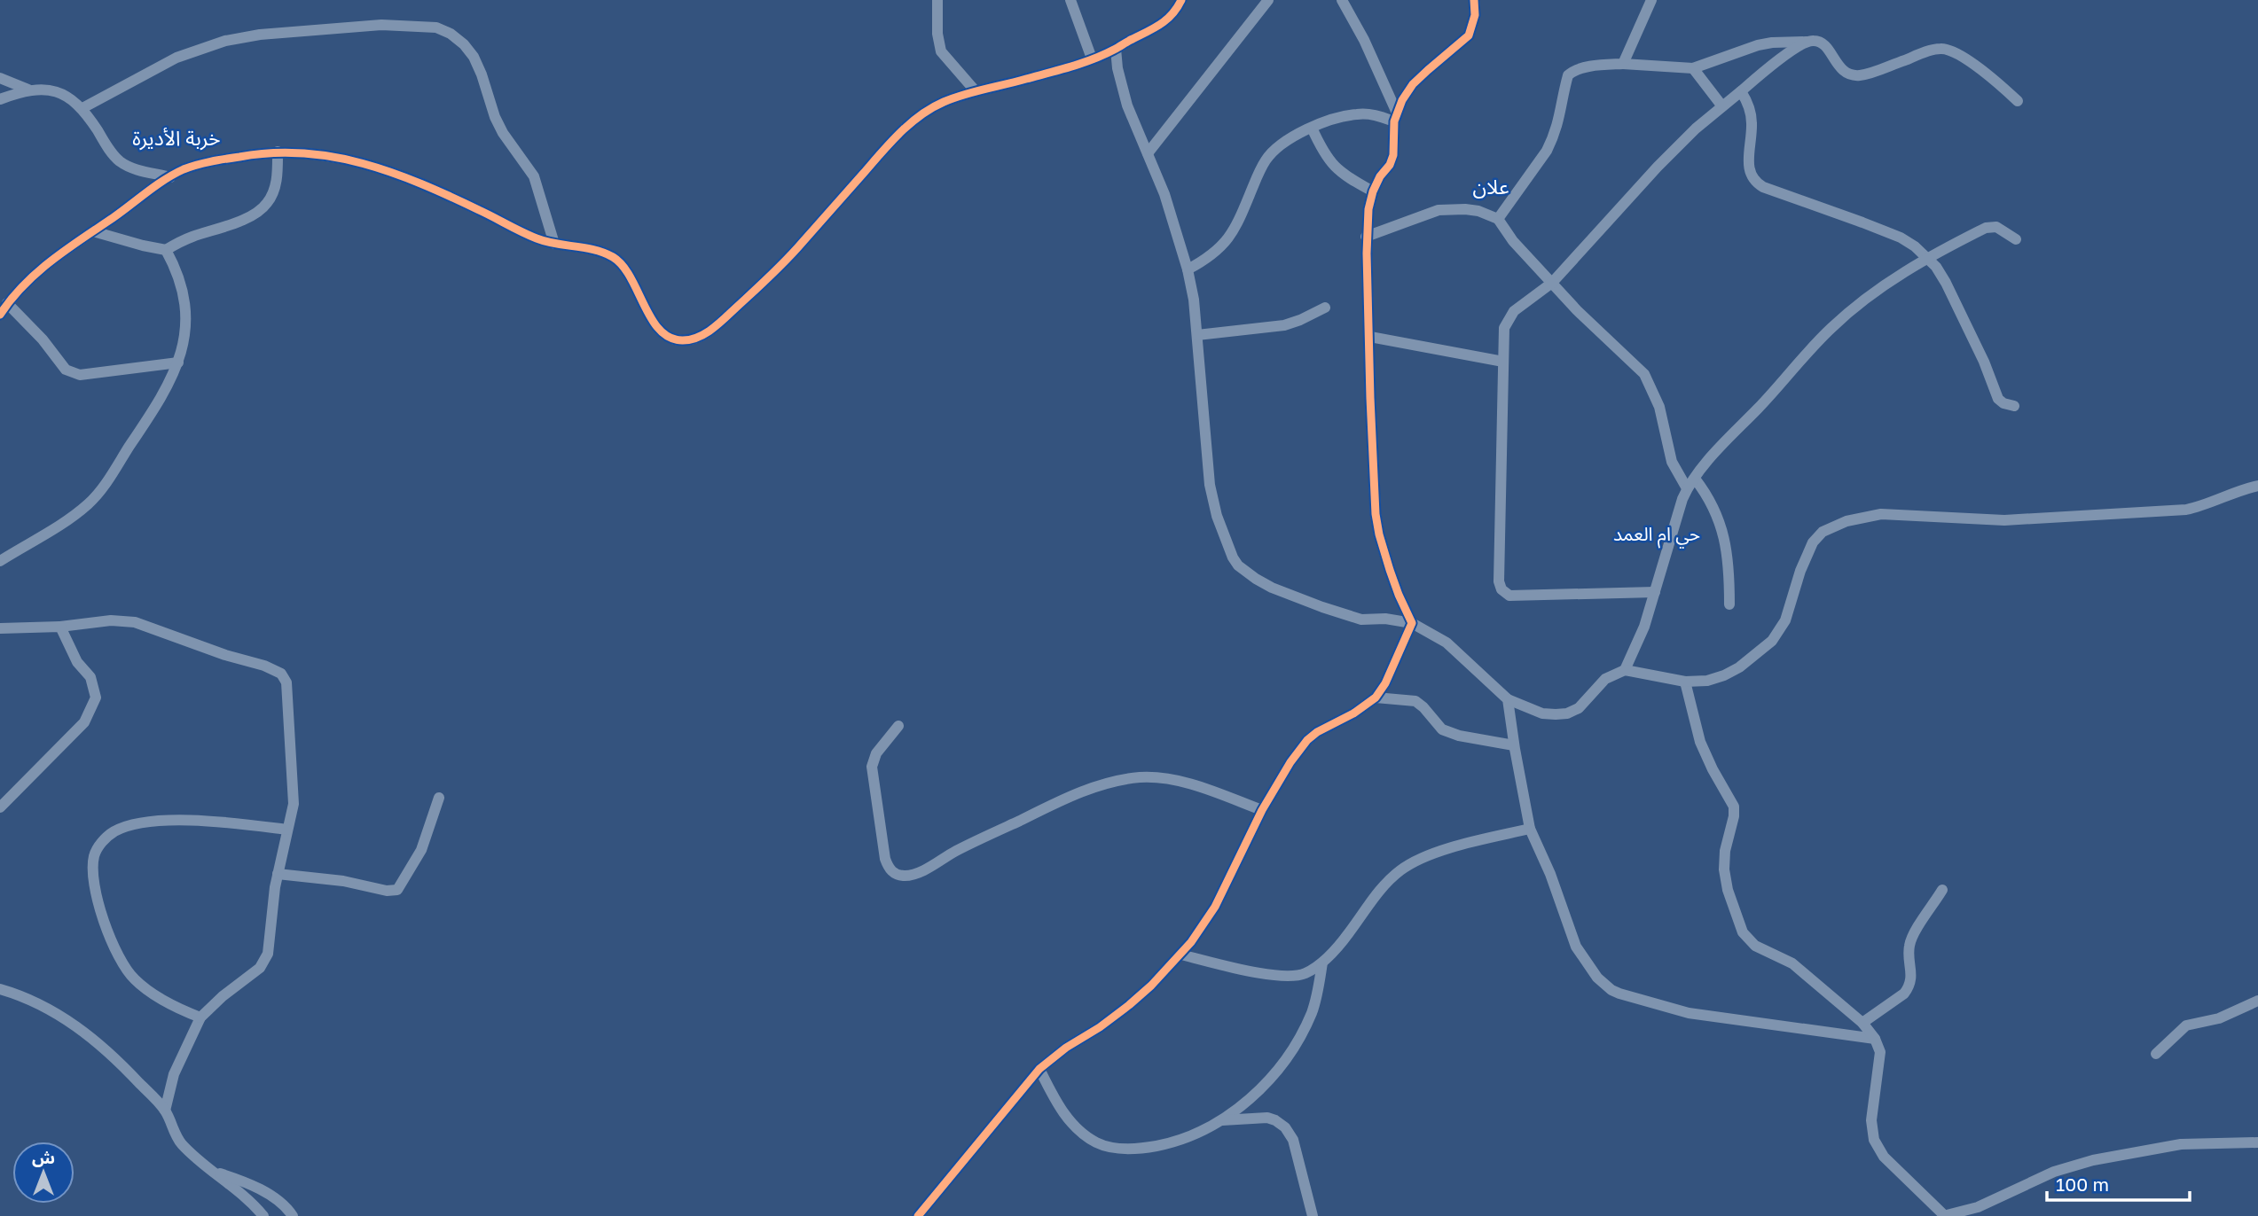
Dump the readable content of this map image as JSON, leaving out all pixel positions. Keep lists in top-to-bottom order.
{
  "districts": ["خربة الأديرة", "علان", "حي ام العمد"],
  "scale_bar": "100 m",
  "north": "top"
}
